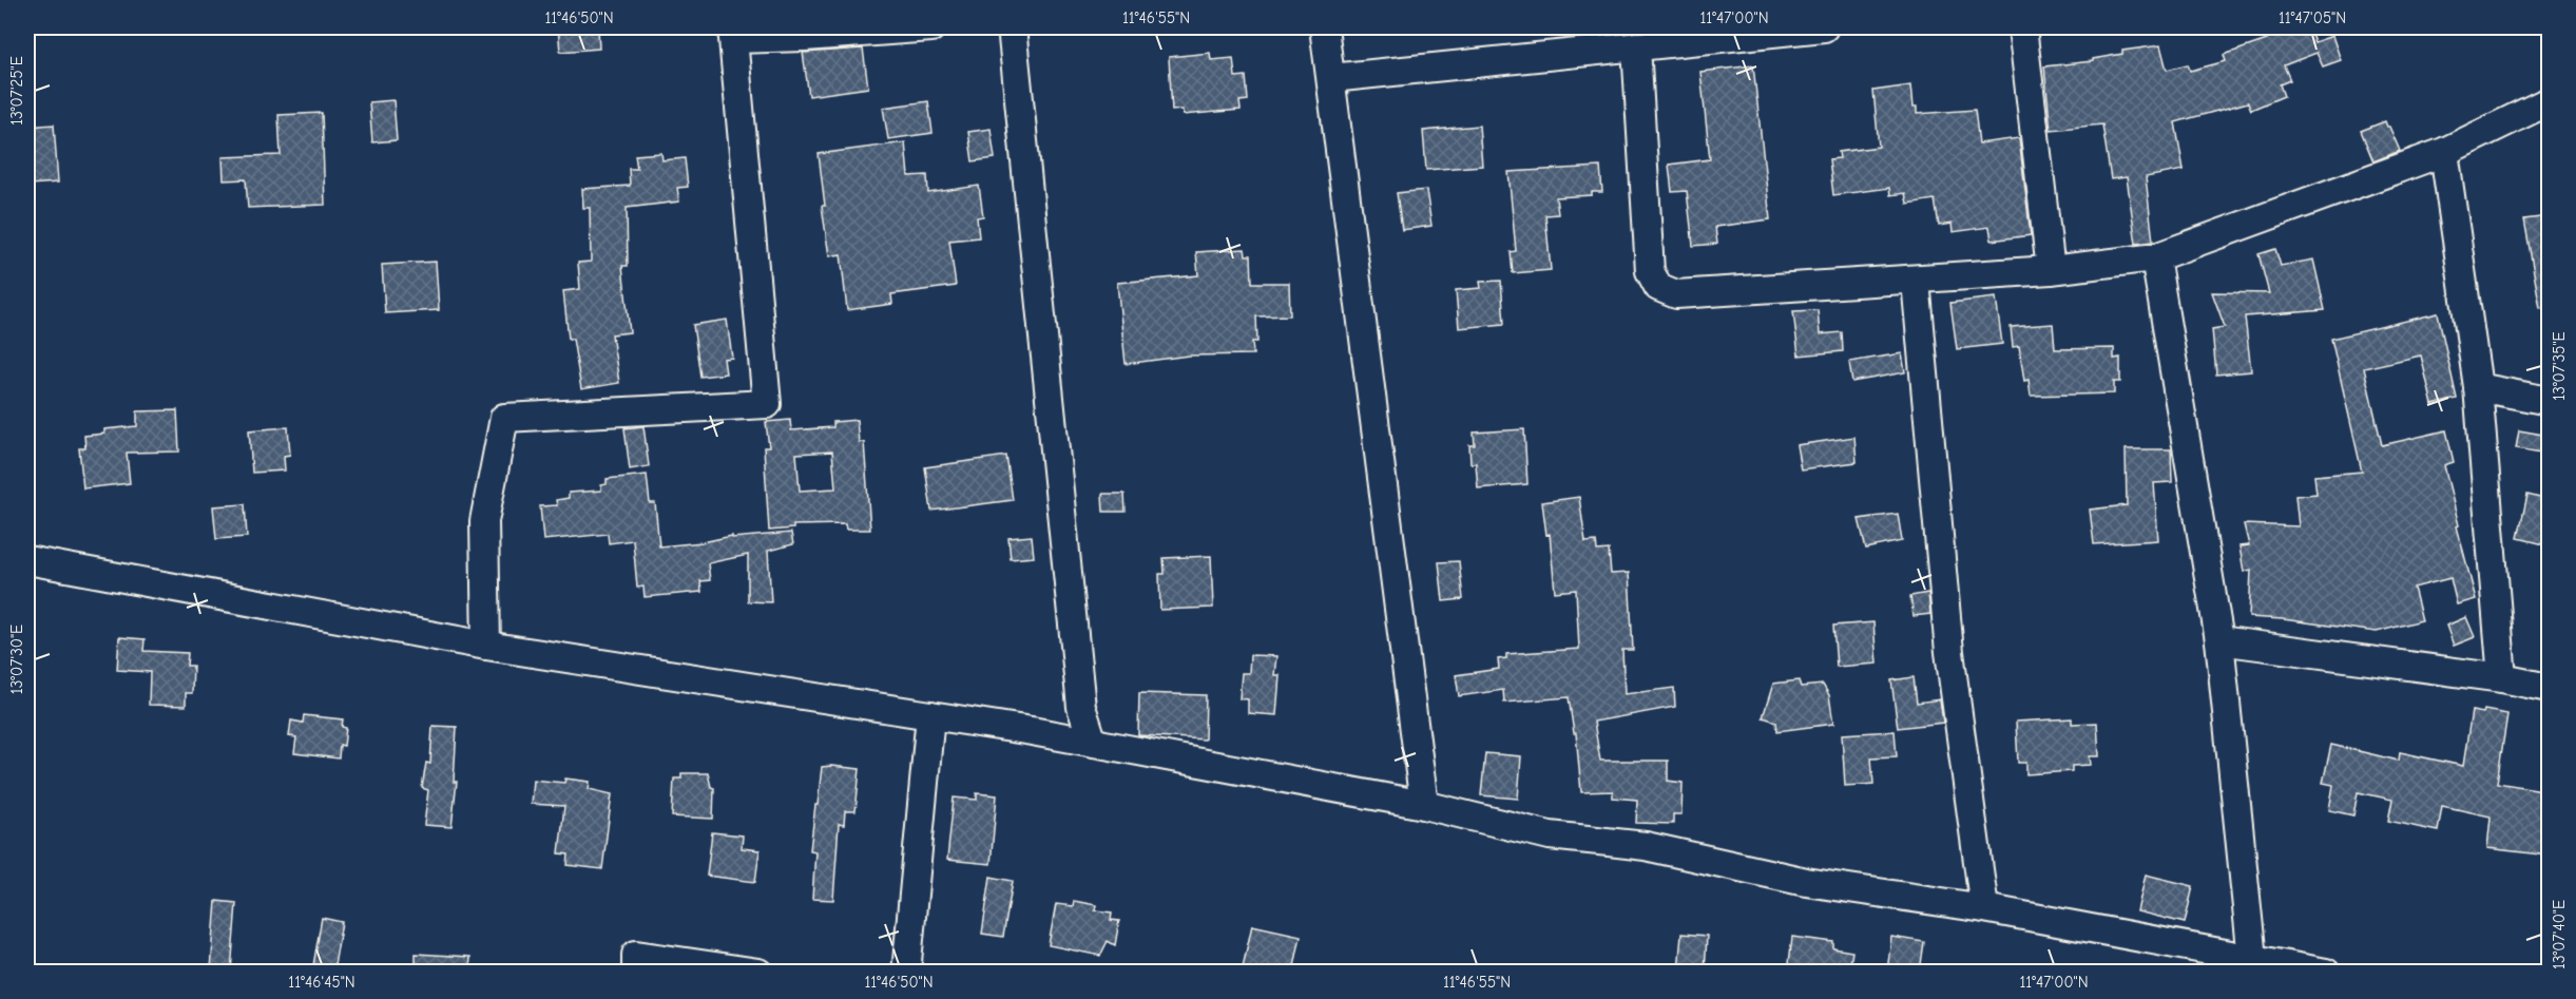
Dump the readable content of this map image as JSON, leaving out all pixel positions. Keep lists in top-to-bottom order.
{
  "coordinates": [
    "11°46'50\"N",
    "11°46'55\"N",
    "11°47'00\"N",
    "11°47'05\"N",
    "13°07'25\"E",
    "13°07'35\"E",
    "13°07'30\"E",
    "13°07'40\"E",
    "11°46'45\"N"
  ]
}
